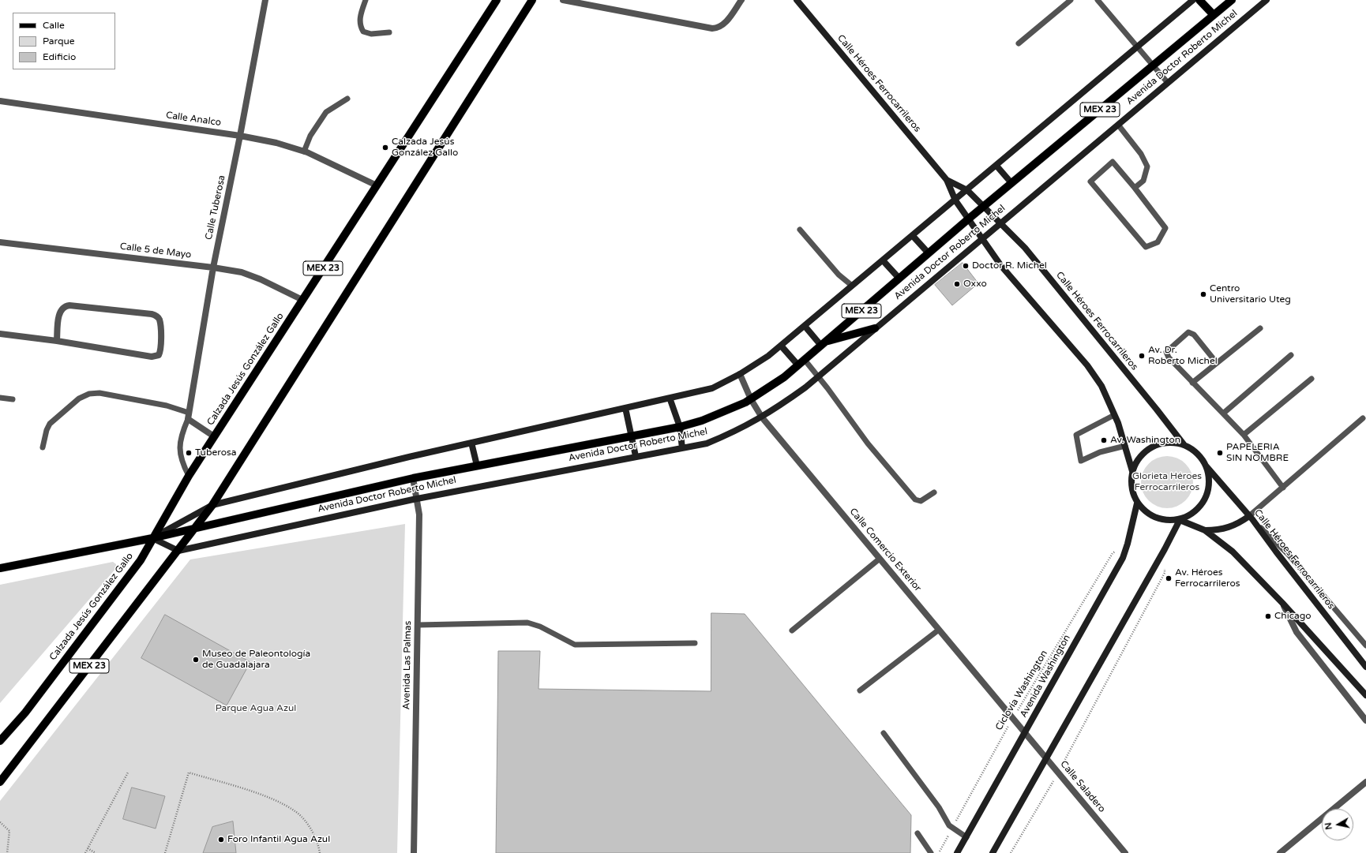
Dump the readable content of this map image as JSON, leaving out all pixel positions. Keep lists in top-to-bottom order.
{
  "streets": {
    "main road": [
      "Avenida Doctor Roberto Michel",
      "Calle Héroes Ferrocarrileros",
      "MEX 23",
      "Calzada Jesús González Gallo",
      "Avenida Washington"
    ],
    "street": [
      "Calle Analco",
      "Calle Tuberosa",
      "Calle 5 de Mayo",
      "Calle Comercio Exterior",
      "Avenida Las Palmas",
      "Calle Saladero"
    ],
    "path": ["Ciclovía Washington"]
  },
  "crossings": [
    ["Avenida Doctor Roberto Michel", "Calle Héroes Ferrocarrileros"],
    ["Avenida Doctor Roberto Michel", "MEX 23"],
    ["Avenida Doctor Roberto Michel", "Calzada Jesús González Gallo"],
    ["Avenida Doctor Roberto Michel", "Calle Comercio Exterior"],
    ["Avenida Doctor Roberto Michel", "Avenida Las Palmas"],
    ["Calle Héroes Ferrocarrileros", "Avenida Washington"],
    ["Calle Analco", "Calle Tuberosa"],
    ["Calle Analco", "Calzada Jesús González Gallo"],
    ["Calle Tuberosa", "Calle 5 de Mayo"],
    ["Calle Tuberosa", "Calzada Jesús González Gallo"],
    ["Calle 5 de Mayo", "Calzada Jesús González Gallo"],
    ["Calle Comercio Exterior", "Avenida Washington"],
    ["Calle Comercio Exterior", "Ciclovía Washington"],
    ["Calle Comercio Exterior", "Calle Saladero"],
    ["Avenida Washington", "Ciclovía Washington"],
    ["Avenida Washington", "Calle Saladero"]
  ],
  "parks": ["Glorieta Héroes Ferrocarrileros", "Parque Agua Azul"],
  "places": [
    "Calzada Jesús González Gallo",
    "Doctor R. Michel",
    "Oxxo",
    "Centro Universitario Uteg",
    "Av. Dr. Roberto Michel",
    "Av. Washington",
    "Tuberosa",
    "PAPELERIA SIN NOMBRE",
    "Av. Héroes Ferrocarrileros",
    "Chicago",
    "Museo de Paleontología de Guadalajara",
    "Foro Infantil Agua Azul"
  ],
  "legend": ["Calle", "Parque", "Edificio"],
  "north": "left"
}
